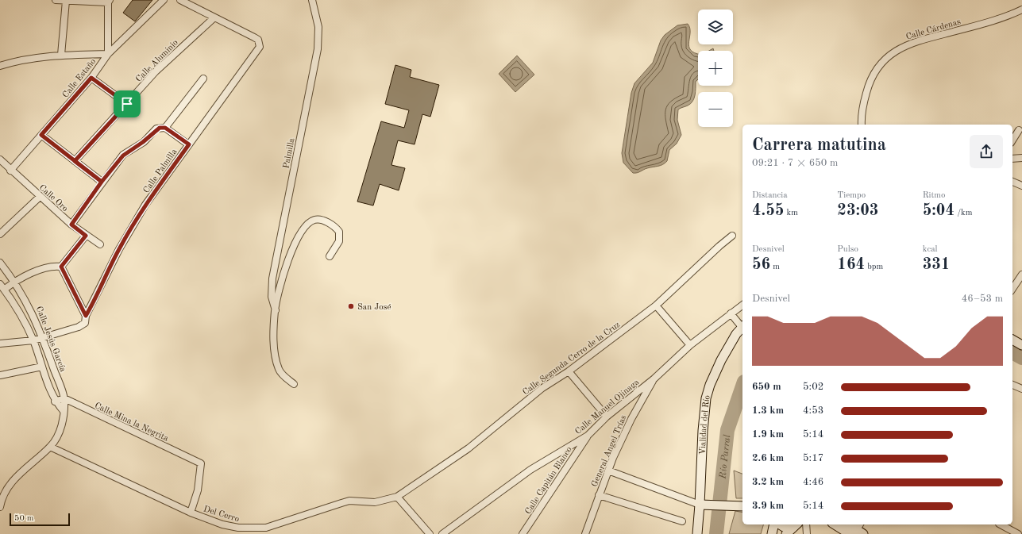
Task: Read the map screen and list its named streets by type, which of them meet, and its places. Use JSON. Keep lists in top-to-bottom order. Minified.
{"streets":{"main road":["Vialidad del Río"],"street":["Calle Cárdenas","Calle Aluminio","Calle Estaño","Palmilla","Calle Palmilla","Calle Oro","Calle Jesús García","Calle Segunda Cerro de la Cruz","Calle Manuel Ojinaga","Calle Mina la Negrita","General Angel Trías","Calle Capitán Blanco","Del Cerro"]},"crossings":[["Calle Aluminio","Calle Palmilla"],["Calle Estaño","Calle Oro"],["Calle Palmilla","Calle Jesús García"],["Calle Jesús García","Calle Mina la Negrita"],["Calle Jesús García","Del Cerro"],["Calle Segunda Cerro de la Cruz","Del Cerro"],["Calle Manuel Ojinaga","General Angel Trías"],["Calle Manuel Ojinaga","Calle Capitán Blanco"],["Calle Mina la Negrita","Del Cerro"]],"water":["Río Parral"],"places":["San José"],"scale_bar":"50 m","page":{"map_buttons":["+","−"],"heading":["Carrera matutina","09:21 · 7 × 650 m"],"stats":[["Distancia","4.55 km"],["Tiempo","23:03"],["Ritmo","5:04 /km"],["Desnivel","56 m"],["Pulso","164 bpm"],["kcal","331"]],"chart":["Desnivel","46–53 m"],"list":[{"name":"650 m","note":"5:02"},{"name":"1.3 km","note":"4:53"},{"name":"1.9 km","note":"5:14"},{"name":"2.6 km","note":"5:17"},{"name":"3.2 km","note":"4:46"},{"name":"3.9 km","note":"5:14"}],"scale":"50 m"}}
